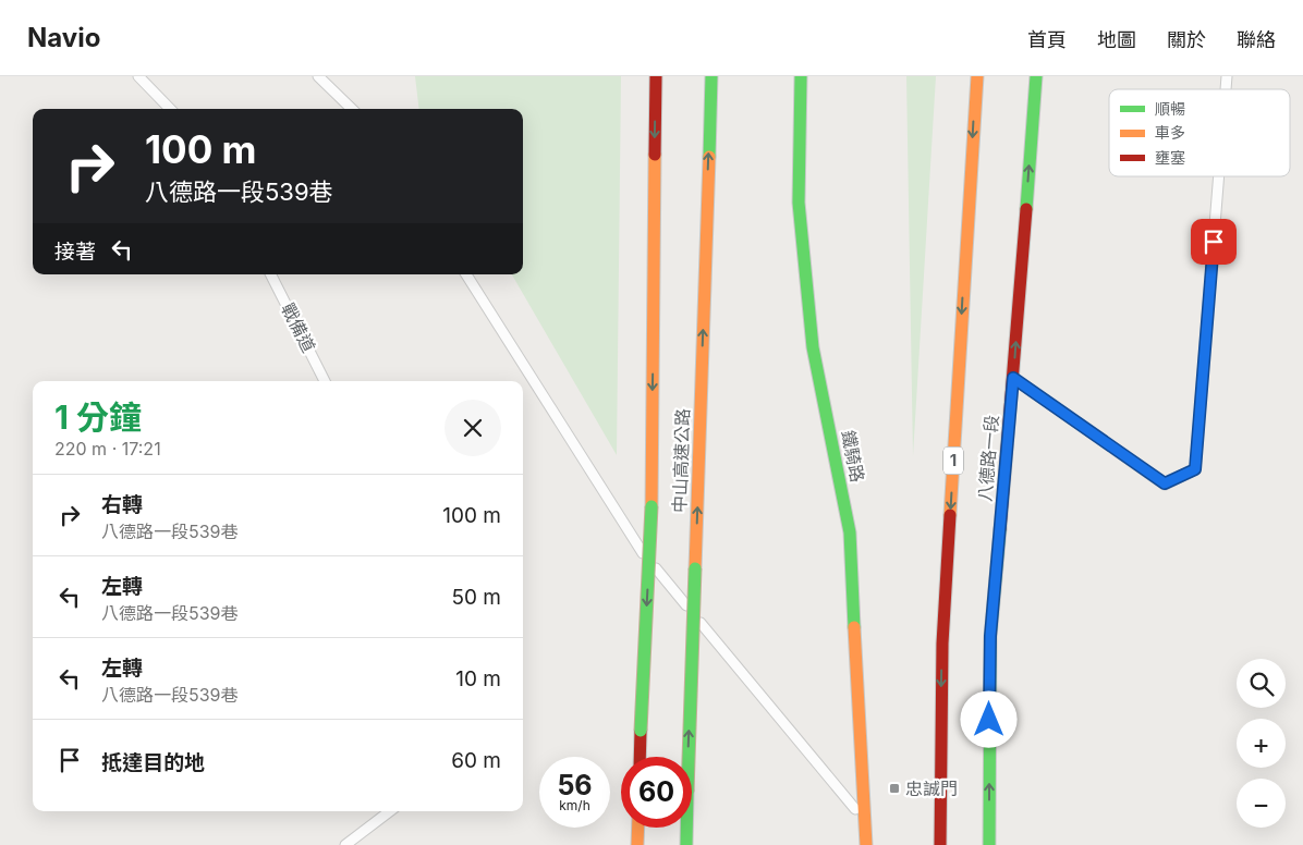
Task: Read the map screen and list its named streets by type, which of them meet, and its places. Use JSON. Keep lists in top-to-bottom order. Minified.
{"streets":{"main road":["鐵騎路","八德路一段","中山高速公路","1"],"lane":["戰備道"]},"places":{"transit":["忠誠門"]},"legend":["順暢","車多","壅塞"],"page":{"header":"Navio","nav":["首頁","地圖","關於","聯絡"],"turn":["100 m","八德路一段539巷"],"then":"接著","heading":["1 分鐘","220 m · 17:21"],"list":[{"name":"右轉","note":"八德路一段539巷","value":"100 m"},{"name":"左轉","note":"八德路一段539巷","value":"50 m"},{"name":"左轉","note":"八德路一段539巷","value":"10 m"},{"name":"抵達目的地","value":"60 m"}],"map_buttons":["+","−"],"speed":"56 km/h","limit":"60"}}
